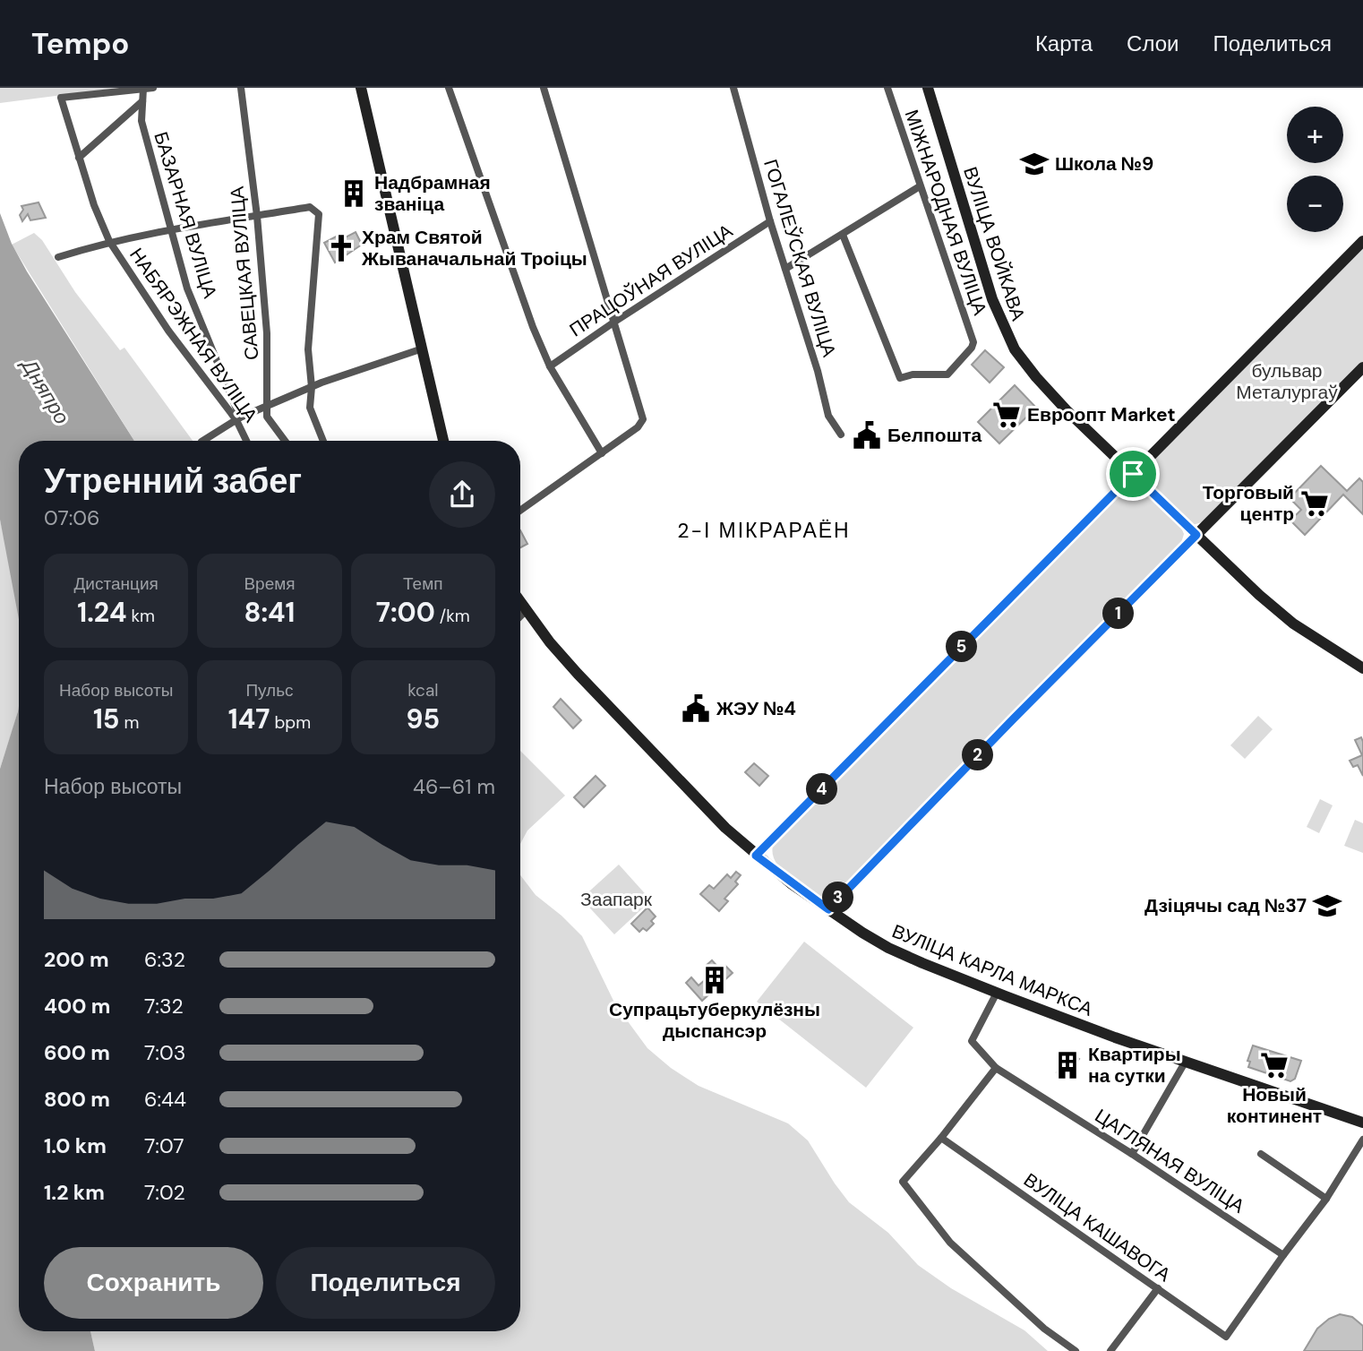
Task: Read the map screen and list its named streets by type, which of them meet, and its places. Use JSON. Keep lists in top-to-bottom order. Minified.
{"streets":{"main road":["ВУЛІЦА ВОЙКАВА","ВУЛІЦА КАРЛА МАРКСА"],"street":["МІЖНАРОДНАЯ ВУЛІЦА","БАЗАРНАЯ ВУЛІЦА","ГОГАЛЕЎСКАЯ ВУЛІЦА","САВЕЦКАЯ ВУЛІЦА","ПРАЦОЎНАЯ ВУЛІЦА","НАБЯРЭЖНАЯ ВУЛІЦА","ЦАГЛЯНАЯ ВУЛІЦА","ВУЛІЦА КАШАВОГА"]},"crossings":[["БАЗАРНАЯ ВУЛІЦА","НАБЯРЭЖНАЯ ВУЛІЦА"],["ГОГАЛЕЎСКАЯ ВУЛІЦА","ПРАЦОЎНАЯ ВУЛІЦА"],["ВУЛІЦА КАРЛА МАРКСА","ЦАГЛЯНАЯ ВУЛІЦА"],["ЦАГЛЯНАЯ ВУЛІЦА","ВУЛІЦА КАШАВОГА"]],"districts":["2-І МІКРАРАЁН"],"water":["Дняпро"],"parks":["бульвар Металургаў","Заапарк"],"places":{"school or university":["Школа №9","Дзіцячы сад №37"],"building":["Надбрамная званіца","Супрацьтуберкулёзны дыспансэр","Квартиры на сутки"],"church":["Храм Святой Жываначальнай Троіцы"],"supermarket":["Евроопт Market","Торговый центр","Новый континент"],"public building":["Белпошта","ЖЭУ №4"]},"page":{"header":"Tempo","nav":["Карта","Слои","Поделиться"],"map_buttons":["+","−"],"heading":["Утренний забег","07:06"],"stats":[["Дистанция","1.24 km"],["Время","8:41"],["Темп","7:00 /km"],["Набор высоты","15 m"],["Пульс","147 bpm"],["kcal","95"]],"pins":["1","5","2","4","3"],"chart":["Набор высоты","46–61 m"],"list":[{"name":"200 m","note":"6:32"},{"name":"400 m","note":"7:32"},{"name":"600 m","note":"7:03"},{"name":"800 m","note":"6:44"},{"name":"1.0 km","note":"7:07"},{"name":"1.2 km","note":"7:02"}],"buttons":["Сохранить","Поделиться"]}}
